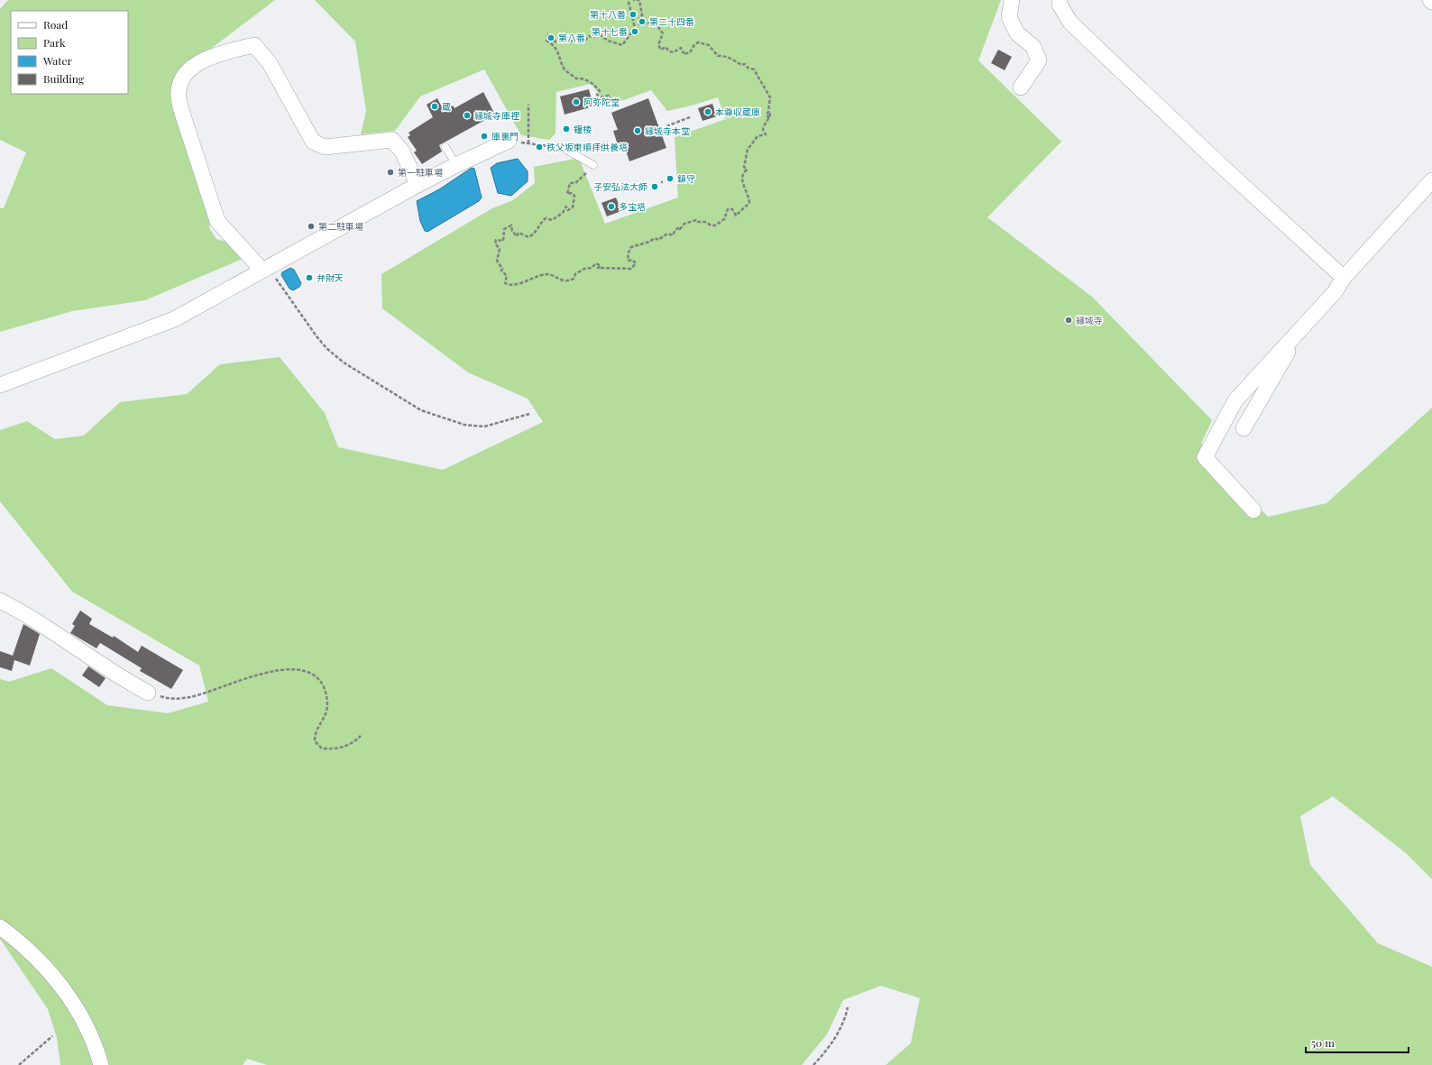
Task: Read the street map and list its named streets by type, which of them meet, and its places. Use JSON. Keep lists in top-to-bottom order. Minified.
{"places":["第十八番","第二十四番","第十七番","第八番","阿弥陀堂","蔵","本尊収蔵庫","縁城寺庫裡","鐘楼","縁城寺本堂","庫裏門","秩父坂東順拝供養塔","第一駐車場","鎮守","子安弘法大師","多宝塔","第二駐車場","弁財天","縁城寺"],"legend":["Road","Park","Water","Building"],"scale_bar":"50 m"}
